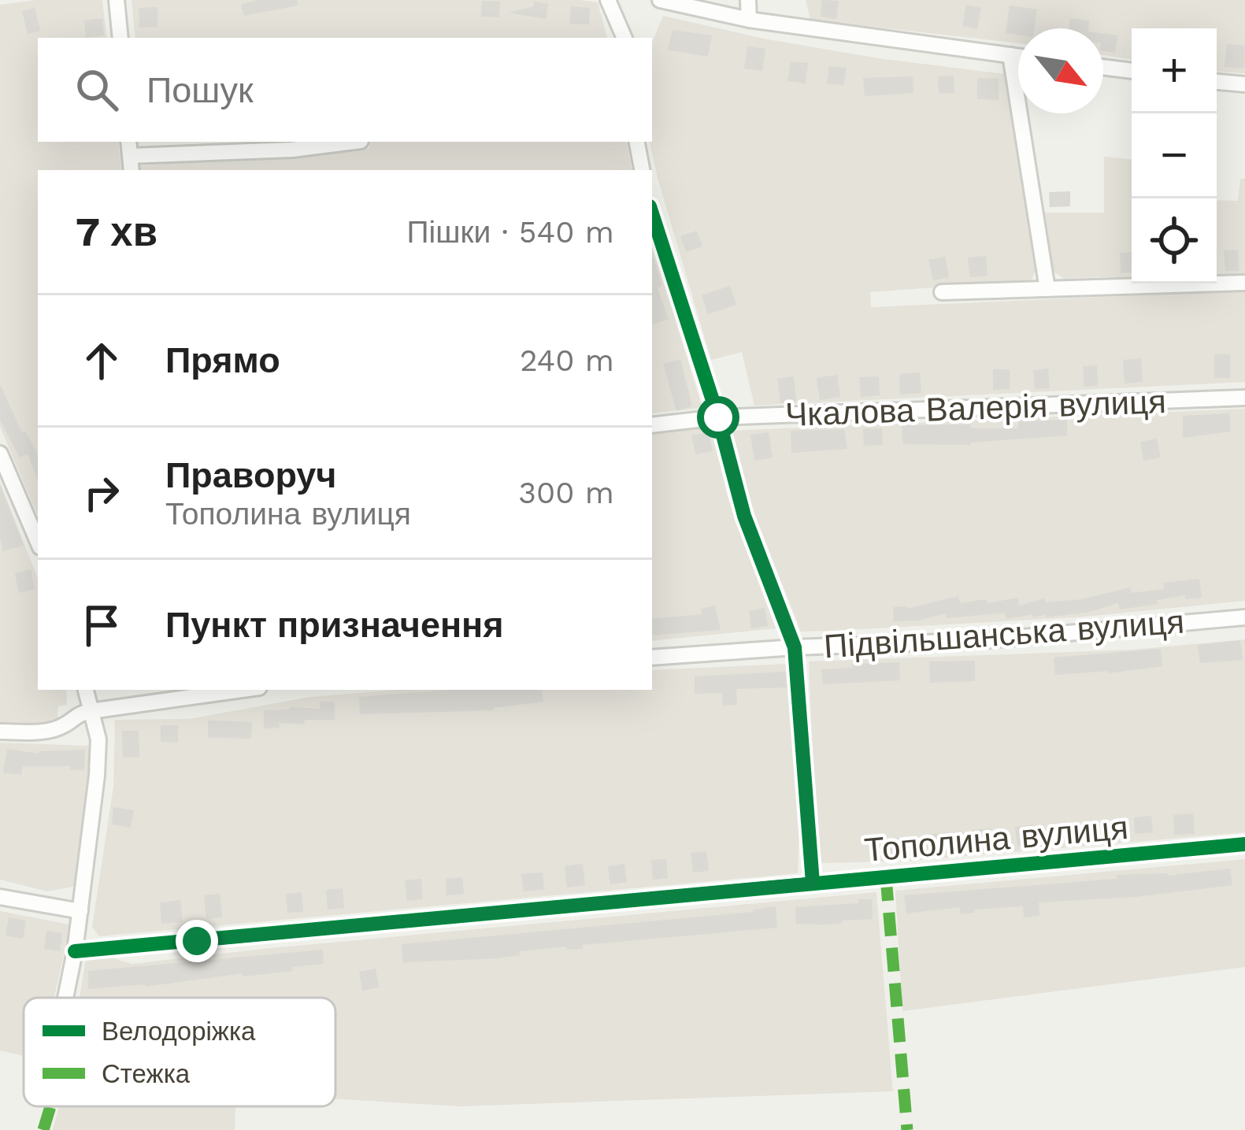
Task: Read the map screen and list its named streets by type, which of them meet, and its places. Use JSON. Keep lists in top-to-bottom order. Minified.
{"streets":{"street":["Чкалова Валерія вулиця","Підвільшанська вулиця","Тополина вулиця"]},"legend":["Велодоріжка","Стежка"],"north":"bottom right","page":{"map_buttons":["+","−"],"search":"Пошук","heading":["7 хв","Пішки · 540 m"],"list":[["Прямо","240 m"],["Праворуч","Тополина вулиця","300 m"],"Пункт призначення"]}}
